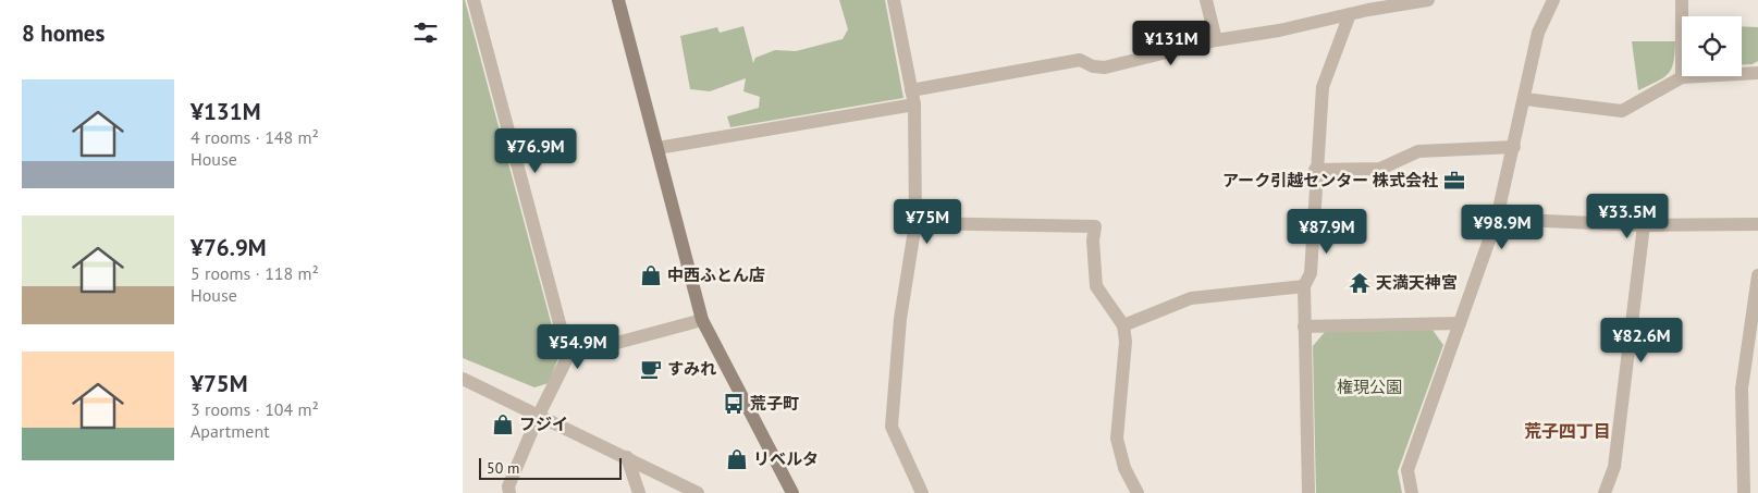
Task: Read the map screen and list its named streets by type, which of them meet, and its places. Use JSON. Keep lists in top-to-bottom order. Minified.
{"districts":["荒子四丁目"],"parks":["権現公園"],"places":{"office":["アーク引越センター 株式会社"],"shop":["中西ふとん店","フジイ","リベルタ"],"temple":["天満天神宮"],"cafe":["すみれ"],"bus stop":["荒子町"]},"scale_bar":"50 m","page":{"heading":"8 homes","price":["¥131M","¥76.9M","¥33.5M","¥75M","¥98.9M","¥87.9M","¥82.6M","¥54.9M"],"list":[{"name":"¥131M","note":"4 rooms · 148 m² · House"},{"name":"¥76.9M","note":"5 rooms · 118 m² · House"},{"name":"¥75M","note":"3 rooms · 104 m² · Apartment"}],"scale":"50 m"}}
